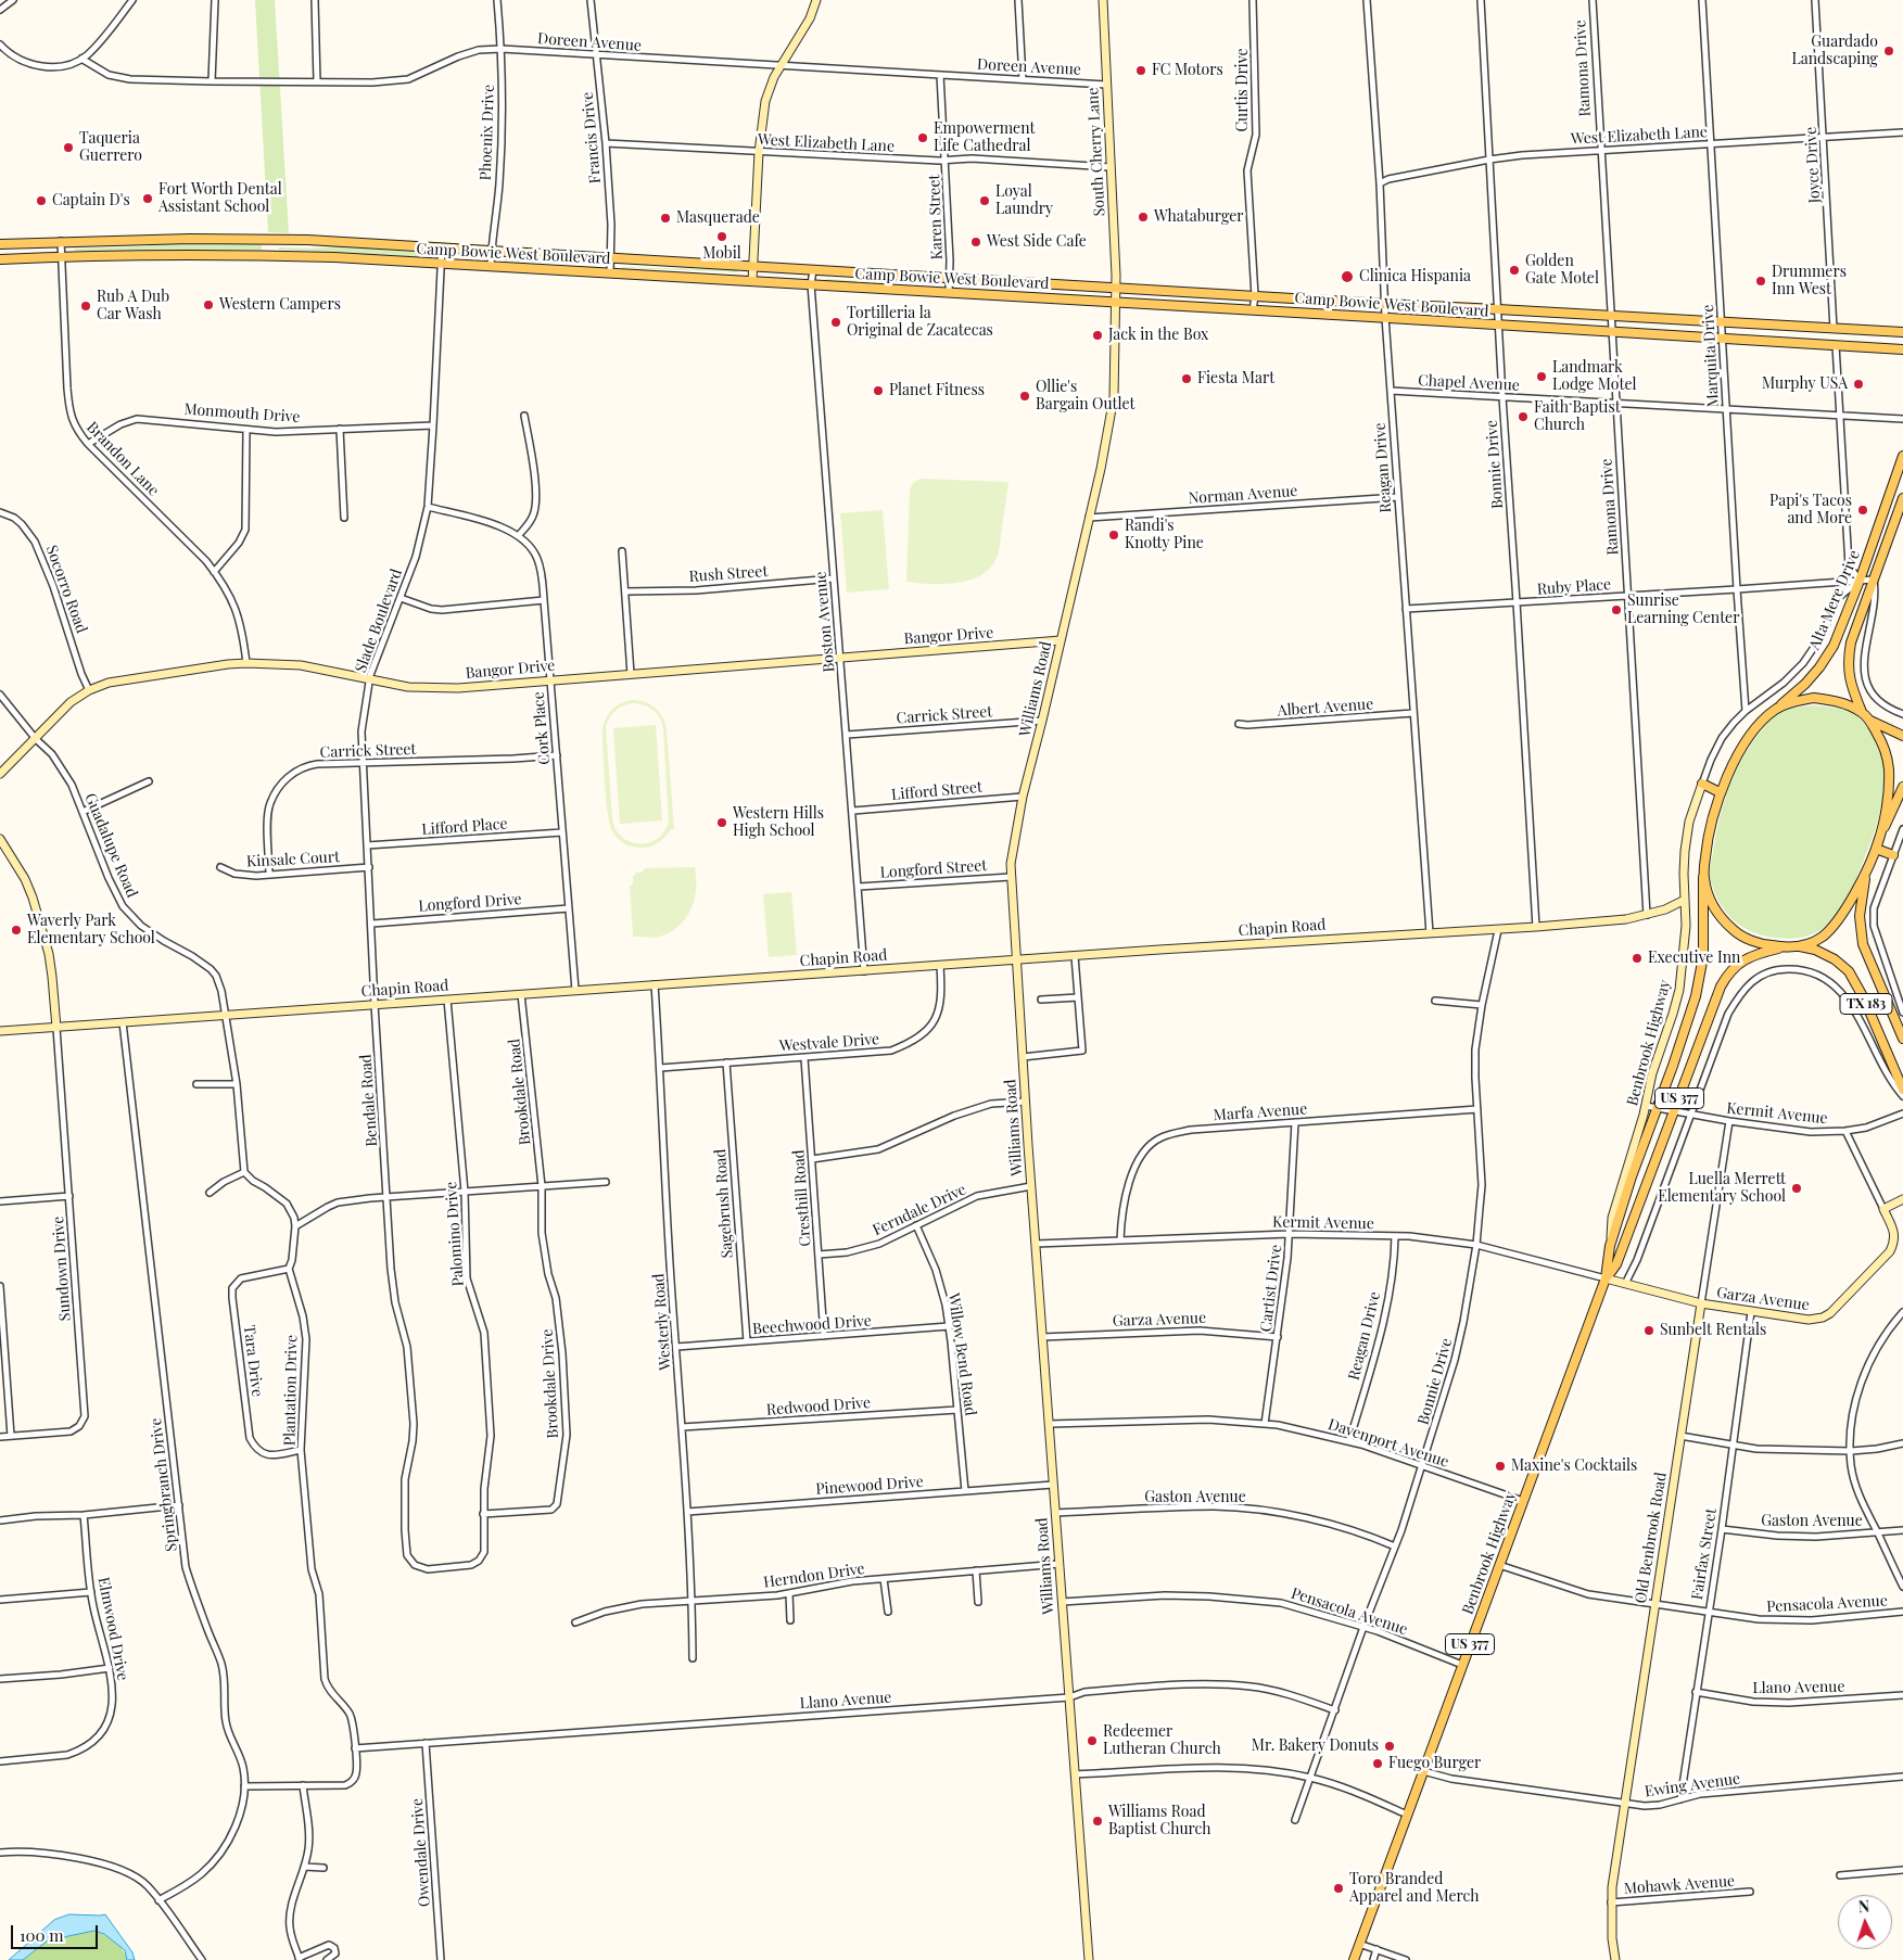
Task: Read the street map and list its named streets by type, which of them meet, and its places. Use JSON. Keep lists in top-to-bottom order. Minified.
{"streets":{"main road":["Camp Bowie West Boulevard","Alta Mere Drive","TX 183","Benbrook Highway","US 377"],"street":["Doreen Avenue","Ramona Drive","Curtis Drive","Phoenix Drive","West Elizabeth Lane","Francis Drive","South Cherry Lane","Joyce Drive","Karen Street","Marquita Drive","Chapel Avenue","Monmouth Drive","Brandon Lane","Bonnie Drive","Reagan Drive","Norman Avenue","Rush Street","Ruby Place","Socorro Road","Slade Boulevard","Boston Avenue","Bangor Drive","Williams Road","Albert Avenue","Carrick Street","Cork Place","Lifford Street","Lifford Place","Guadalupe Road","Kinsale Court","Longford Street","Longford Drive","Chapin Road","Westvale Drive","Brookdale Road","Bendale Road","Marfa Avenue","Kermit Avenue","Cresthill Road","Sagebrush Road","Ferndale Drive","Palomino Drive","Sundown Drive","Cartist Drive","Garza Avenue","Westerly Road","Beechwood Drive","Willow Bend Road","Tara Drive","Brookdale Drive","Plantation Drive","Redwood Drive","Davenport Avenue","Springbranch Drive","Pinewood Drive","Gaston Avenue","Old Benbrook Road","Fairfax Street","Herndon Drive","Pensacola Avenue","Elmwood Drive","Llano Avenue","Ewing Avenue","Owendale Drive","Mohawk Avenue"]},"crossings":[["Doreen Avenue","Phoenix Drive"],["Doreen Avenue","Francis Drive"],["Doreen Avenue","South Cherry Lane"],["Doreen Avenue","Karen Street"],["Ramona Drive","West Elizabeth Lane"],["Ramona Drive","Camp Bowie West Boulevard"],["Ramona Drive","Chapel Avenue"],["Ramona Drive","Ruby Place"],["Ramona Drive","Chapin Road"],["Curtis Drive","Camp Bowie West Boulevard"],["Phoenix Drive","Camp Bowie West Boulevard"],["West Elizabeth Lane","Francis Drive"],["West Elizabeth Lane","South Cherry Lane"],["West Elizabeth Lane","Joyce Drive"],["West Elizabeth Lane","Karen Street"],["West Elizabeth Lane","Marquita Drive"],["West Elizabeth Lane","Bonnie Drive"],["West Elizabeth Lane","Reagan Drive"],["Francis Drive","Camp Bowie West Boulevard"],["South Cherry Lane","Camp Bowie West Boulevard"],["South Cherry Lane","Williams Road"],["Joyce Drive","Camp Bowie West Boulevard"],["Karen Street","Camp Bowie West Boulevard"],["Camp Bowie West Boulevard","Marquita Drive"],["Camp Bowie West Boulevard","Brandon Lane"],["Camp Bowie West Boulevard","Bonnie Drive"],["Camp Bowie West Boulevard","Reagan Drive"],["Camp Bowie West Boulevard","Slade Boulevard"],["Camp Bowie West Boulevard","Boston Avenue"],["Camp Bowie West Boulevard","Williams Road"],["Marquita Drive","Chapel Avenue"],["Marquita Drive","Ruby Place"],["Marquita Drive","Benbrook Highway"],["Chapel Avenue","Bonnie Drive"],["Chapel Avenue","Reagan Drive"],["Monmouth Drive","Brandon Lane"],["Monmouth Drive","Slade Boulevard"],["Brandon Lane","Bangor Drive"],["Bonnie Drive","Ruby Place"],["Bonnie Drive","Chapin Road"],["Bonnie Drive","Marfa Avenue"],["Bonnie Drive","Kermit Avenue"],["Bonnie Drive","Davenport Avenue"],["Bonnie Drive","Gaston Avenue"],["Bonnie Drive","Pensacola Avenue"],["Bonnie Drive","Llano Avenue"],["Reagan Drive","Norman Avenue"],["Reagan Drive","Ruby Place"],["Reagan Drive","Albert Avenue"],["Reagan Drive","Chapin Road"],["Reagan Drive","Kermit Avenue"],["Reagan Drive","Davenport Avenue"],["Norman Avenue","Williams Road"],["Rush Street","Boston Avenue"],["Ruby Place","Alta Mere Drive"],["Ruby Place","Benbrook Highway"],["Socorro Road","Bangor Drive"],["Alta Mere Drive","Benbrook Highway"],["Alta Mere Drive","US 377"],["Slade Boulevard","Bangor Drive"],["Slade Boulevard","Carrick Street"],["Slade Boulevard","Cork Place"],["Slade Boulevard","Lifford Place"],["Slade Boulevard","Kinsale Court"],["Slade Boulevard","Longford Drive"],["Slade Boulevard","Chapin Road"],["Slade Boulevard","Bendale Road"],["Boston Avenue","Bangor Drive"],["Boston Avenue","Carrick Street"],["Boston Avenue","Lifford Street"],["Boston Avenue","Longford Street"],["Boston Avenue","Chapin Road"],["Bangor Drive","Williams Road"],["Bangor Drive","Cork Place"],["Bangor Drive","Guadalupe Road"],["Williams Road","Carrick Street"],["Williams Road","Lifford Street"],["Williams Road","Longford Street"],["Williams Road","Chapin Road"],["Williams Road","Kermit Avenue"],["Williams Road","Ferndale Drive"],["Williams Road","Garza Avenue"],["Williams Road","Davenport Avenue"],["Williams Road","Pinewood Drive"],["Williams Road","Gaston Avenue"],["Williams Road","Herndon Drive"],["Williams Road","Pensacola Avenue"],["Williams Road","Llano Avenue"],["Carrick Street","Cork Place"],["Carrick Street","Kinsale Court"],["Cork Place","Lifford Place"],["Cork Place","Longford Drive"],["Cork Place","Chapin Road"],["Guadalupe Road","Chapin Road"],["Chapin Road","Westvale Drive"],["Chapin Road","Benbrook Highway"],["Chapin Road","Brookdale Road"],["Chapin Road","Bendale Road"],["Chapin Road","Palomino Drive"],["Chapin Road","Sundown Drive"],["Chapin Road","Westerly Road"],["Chapin Road","Springbranch Drive"],["TX 183","US 377"],["Westvale Drive","Cresthill Road"],["Westvale Drive","Sagebrush Road"],["Westvale Drive","Westerly Road"],["Benbrook Highway","US 377"],["Benbrook Highway","Kermit Avenue"],["Benbrook Highway","Garza Avenue"],["Benbrook Highway","Davenport Avenue"],["Benbrook Highway","Pensacola Avenue"],["Benbrook Highway","Ewing Avenue"],["Brookdale Road","Brookdale Drive"],["Bendale Road","Palomino Drive"],["Marfa Avenue","Kermit Avenue"],["Marfa Avenue","Cartist Drive"],["Kermit Avenue","Cartist Drive"],["Kermit Avenue","Garza Avenue"],["Kermit Avenue","Old Benbrook Road"],["Cresthill Road","Ferndale Drive"],["Cresthill Road","Beechwood Drive"],["Sagebrush Road","Beechwood Drive"],["Ferndale Drive","Willow Bend Road"],["Palomino Drive","Brookdale Drive"],["Cartist Drive","Garza Avenue"],["Cartist Drive","Davenport Avenue"],["Garza Avenue","Old Benbrook Road"],["Garza Avenue","Fairfax Street"],["Westerly Road","Beechwood Drive"],["Westerly Road","Redwood Drive"],["Westerly Road","Pinewood Drive"],["Westerly Road","Herndon Drive"],["Beechwood Drive","Willow Bend Road"],["Willow Bend Road","Redwood Drive"],["Willow Bend Road","Pinewood Drive"],["Tara Drive","Plantation Drive"],["Plantation Drive","Llano Avenue"],["Gaston Avenue","Fairfax Street"],["Old Benbrook Road","Pensacola Avenue"],["Old Benbrook Road","Ewing Avenue"],["Old Benbrook Road","Mohawk Avenue"],["Fairfax Street","Pensacola Avenue"],["Fairfax Street","Llano Avenue"],["Fairfax Street","Ewing Avenue"],["Llano Avenue","Owendale Drive"]],"places":["Guardado Landscaping","FC Motors","Empowerment Life Cathedral","Taqueria Guerrero","Fort Worth Dental Assistant School","Captain D's","Loyal Laundry","Whataburger","Masquerade","Mobil","West Side Cafe","Golden Gate Motel","Clinica Hispania","Drummers Inn West","Western Campers","Rub A Dub Car Wash","Tortilleria la Original de Zacatecas","Jack in the Box","Landmark Lodge Motel","Fiesta Mart","Murphy USA","Planet Fitness","Ollie's Bargain Outlet","Faith Baptist Church","Papi's Tacos and More","Randi's Knotty Pine","Sunrise Learning Center","Western Hills High School","Waverly Park Elementary School","Executive Inn","Luella Merrett Elementary School","Sunbelt Rentals","Maxine's Cocktails","Redeemer Lutheran Church","Mr. Bakery Donuts","Fuego Burger","Williams Road Baptist Church","Toro Branded Apparel and Merch"],"scale_bar":"100 m","north":"top"}
